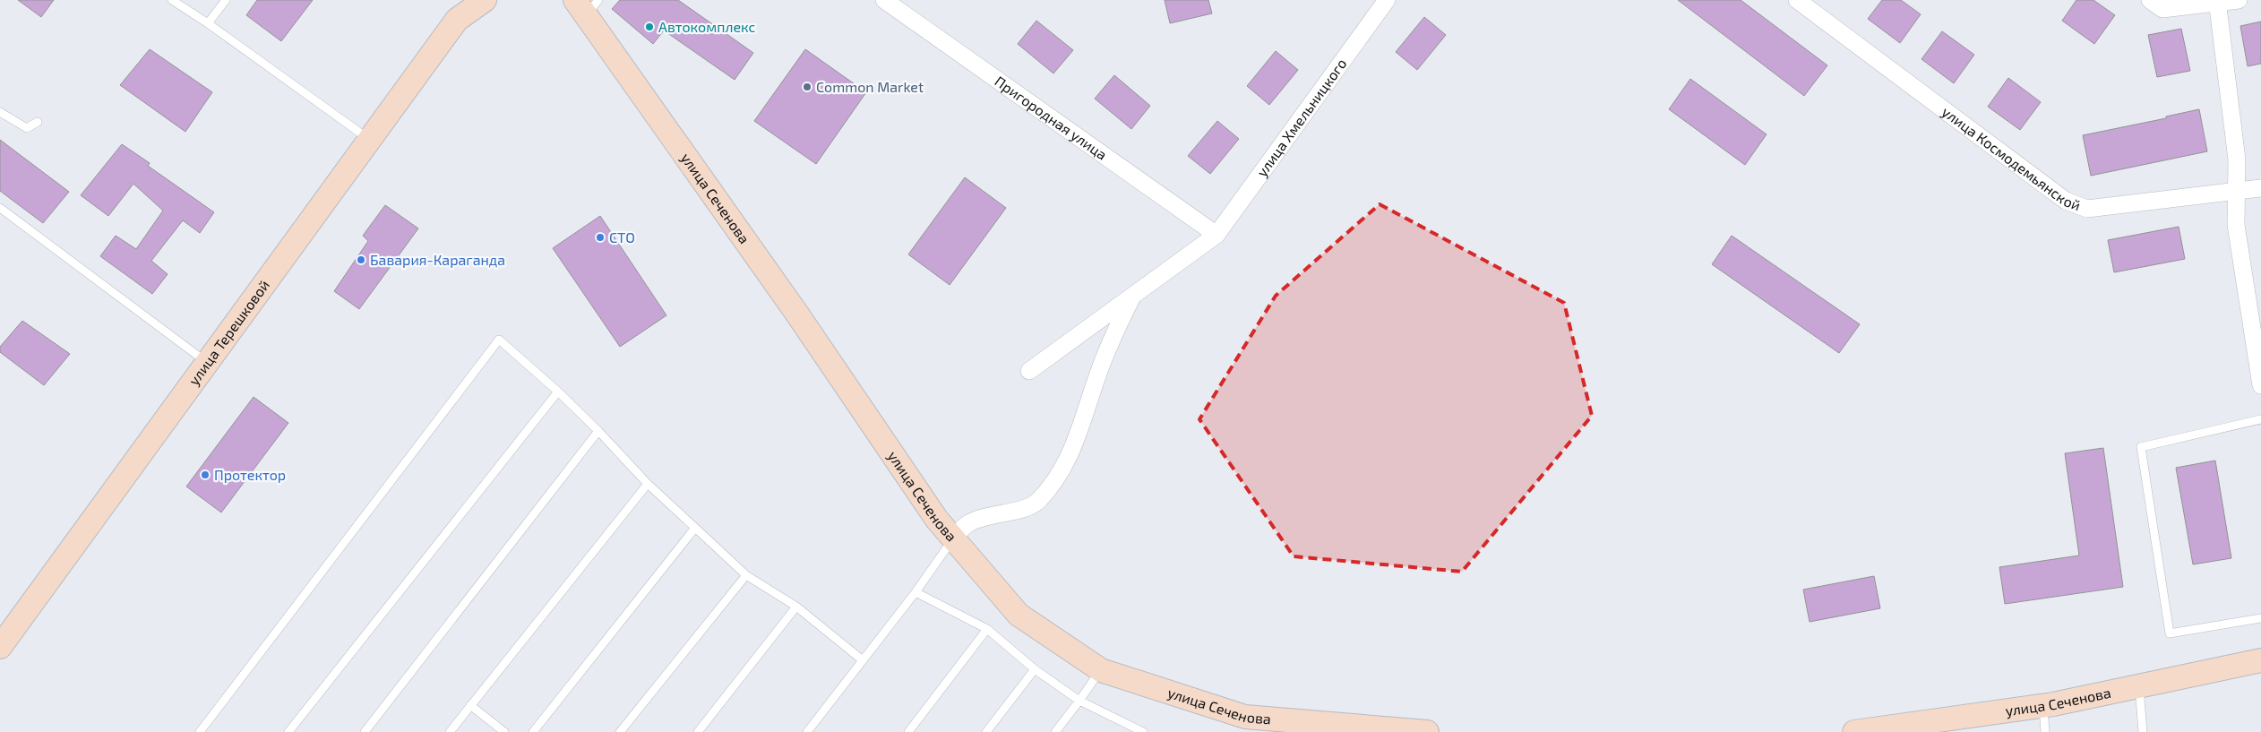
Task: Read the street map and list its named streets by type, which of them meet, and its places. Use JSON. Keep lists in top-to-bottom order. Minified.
{"streets":{"street":["Пригородная улица","улица Хмельницкого","улица Космодемьянской","улица Сеченова","улица Терешковой"]},"crossings":[["Пригородная улица","улица Хмельницкого"]],"places":["Автокомплекс","Common Market","СТО","Бавария-Караганда","Протектор"]}
